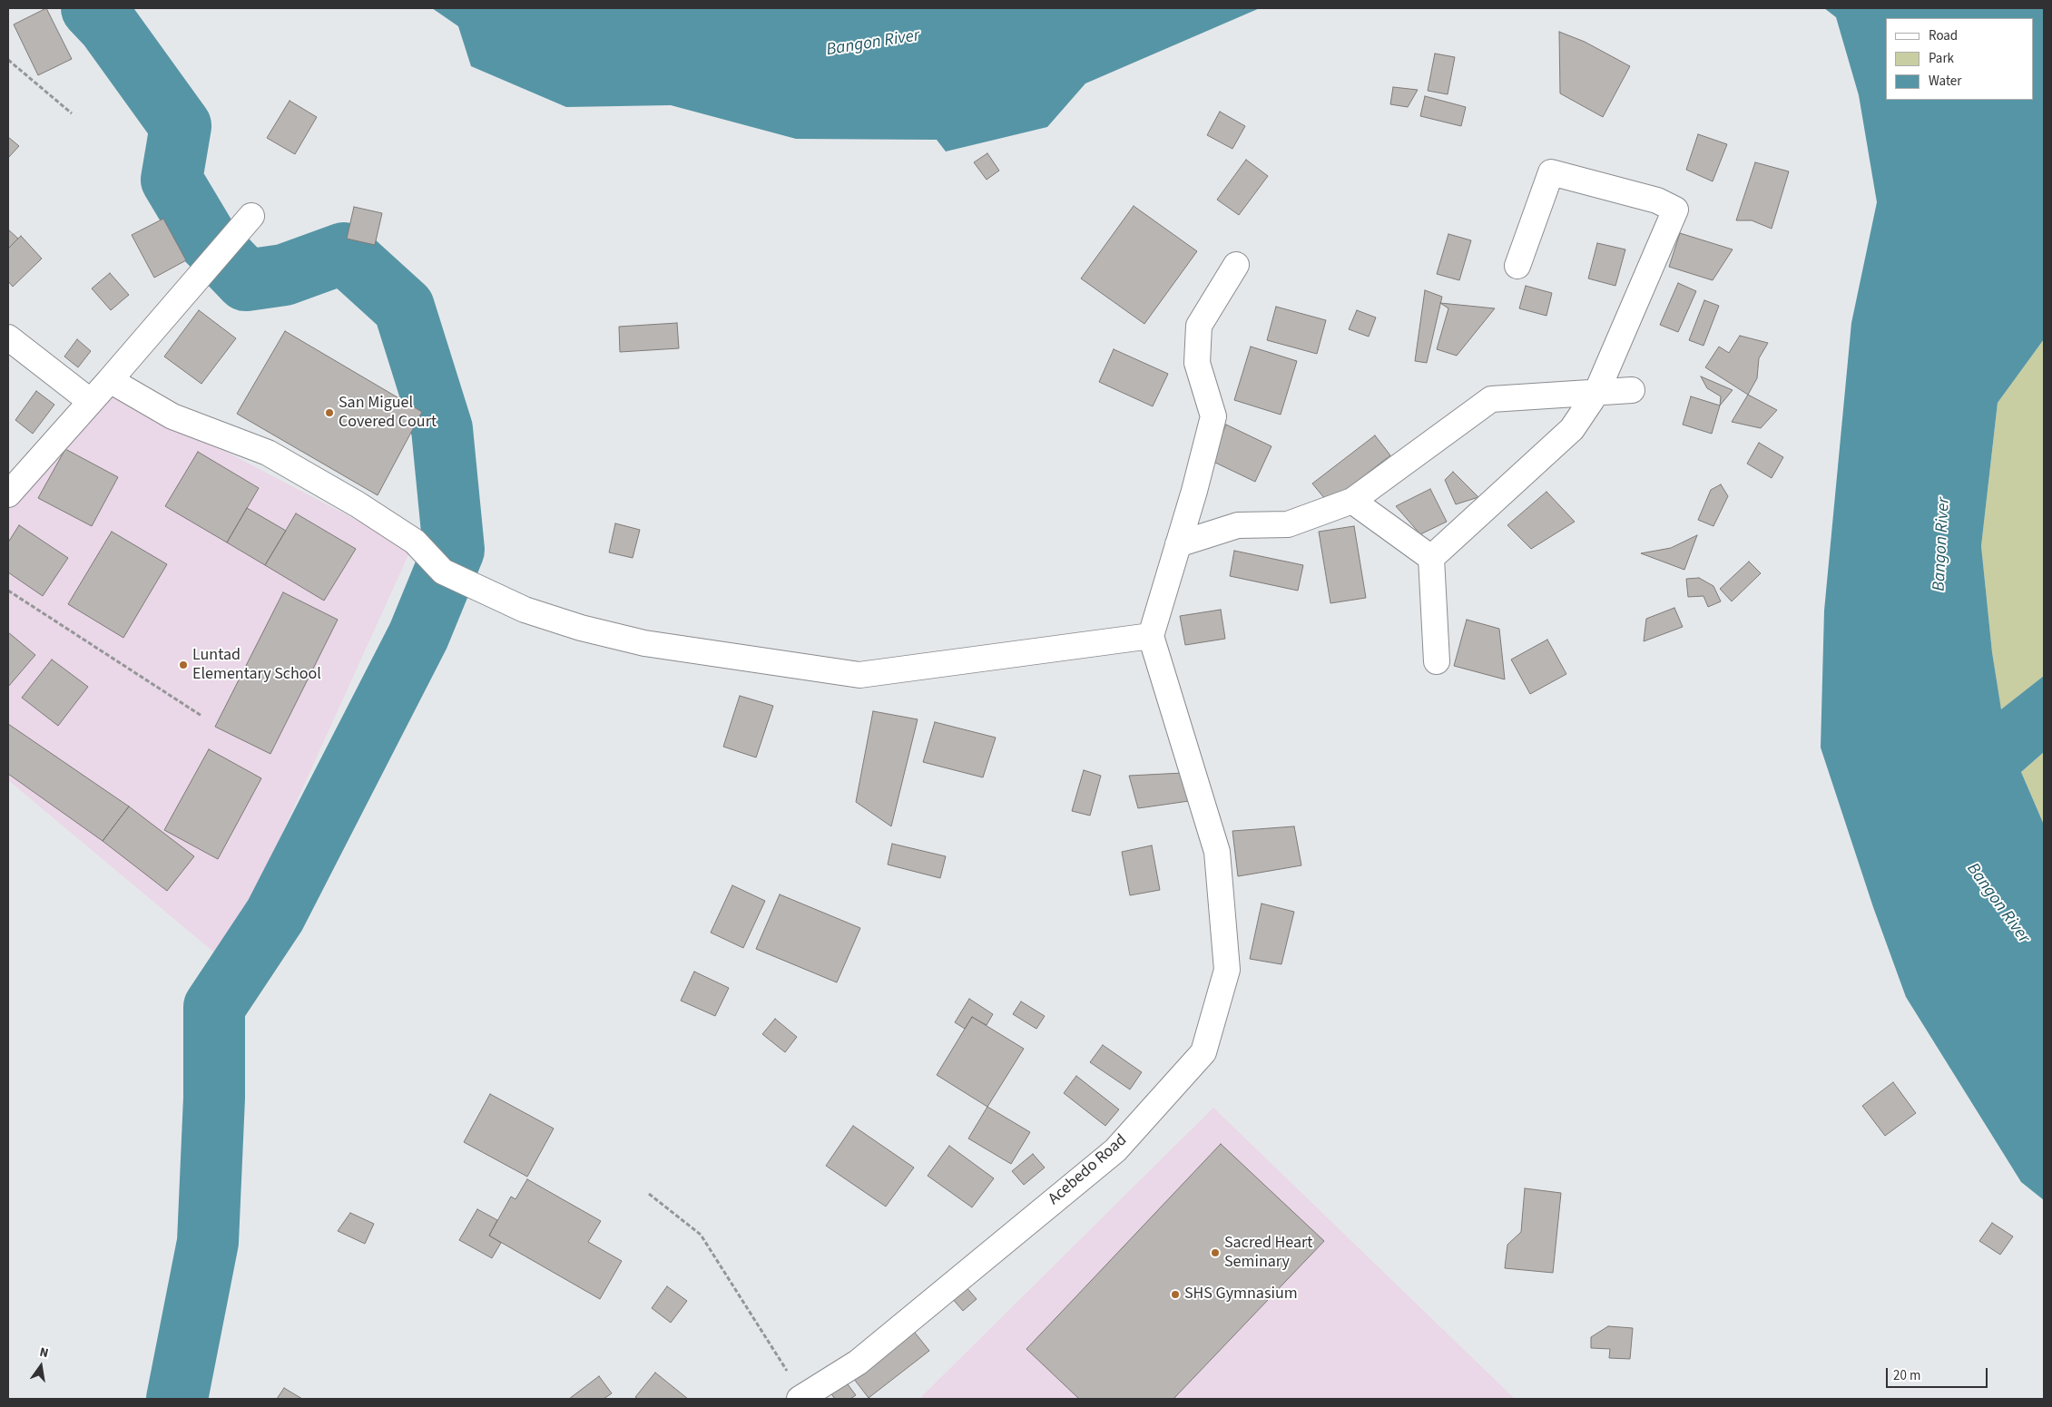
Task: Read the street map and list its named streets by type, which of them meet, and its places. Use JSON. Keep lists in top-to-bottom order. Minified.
{"streets":{"street":["Acebedo Road"]},"water":["Bangon River"],"places":["San Miguel Covered Court","Luntad Elementary School","Sacred Heart Seminary","SHS Gymnasium"],"legend":["Road","Park","Water"],"scale_bar":"20 m","north":"top"}
